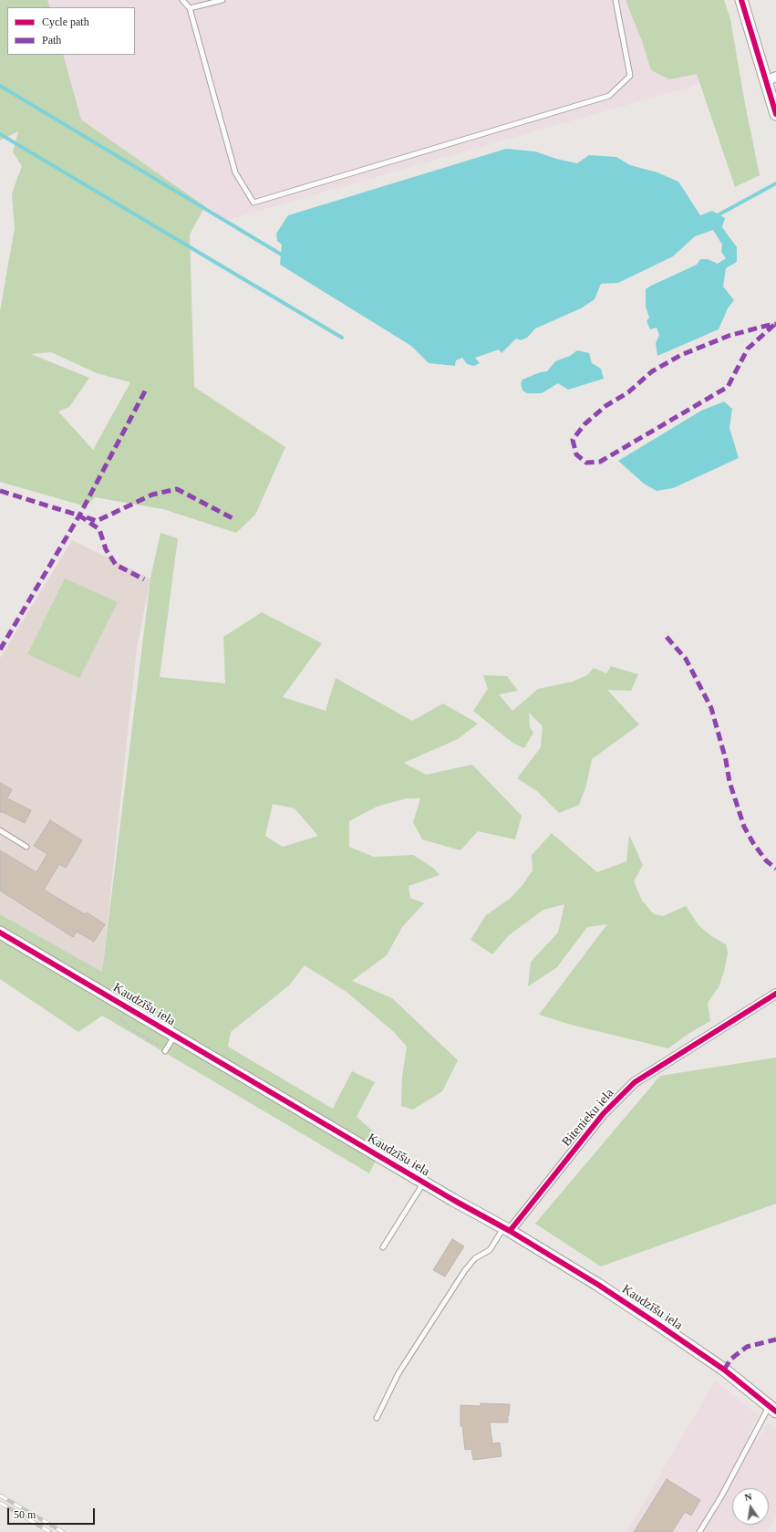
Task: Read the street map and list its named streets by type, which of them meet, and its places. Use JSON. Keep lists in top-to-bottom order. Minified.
{"streets":{"street":["Kaudzīšu iela","Bitenieku iela"]},"crossings":[["Kaudzīšu iela","Bitenieku iela"]],"legend":["Cycle path","Path"],"scale_bar":"50 m","north":"top"}
